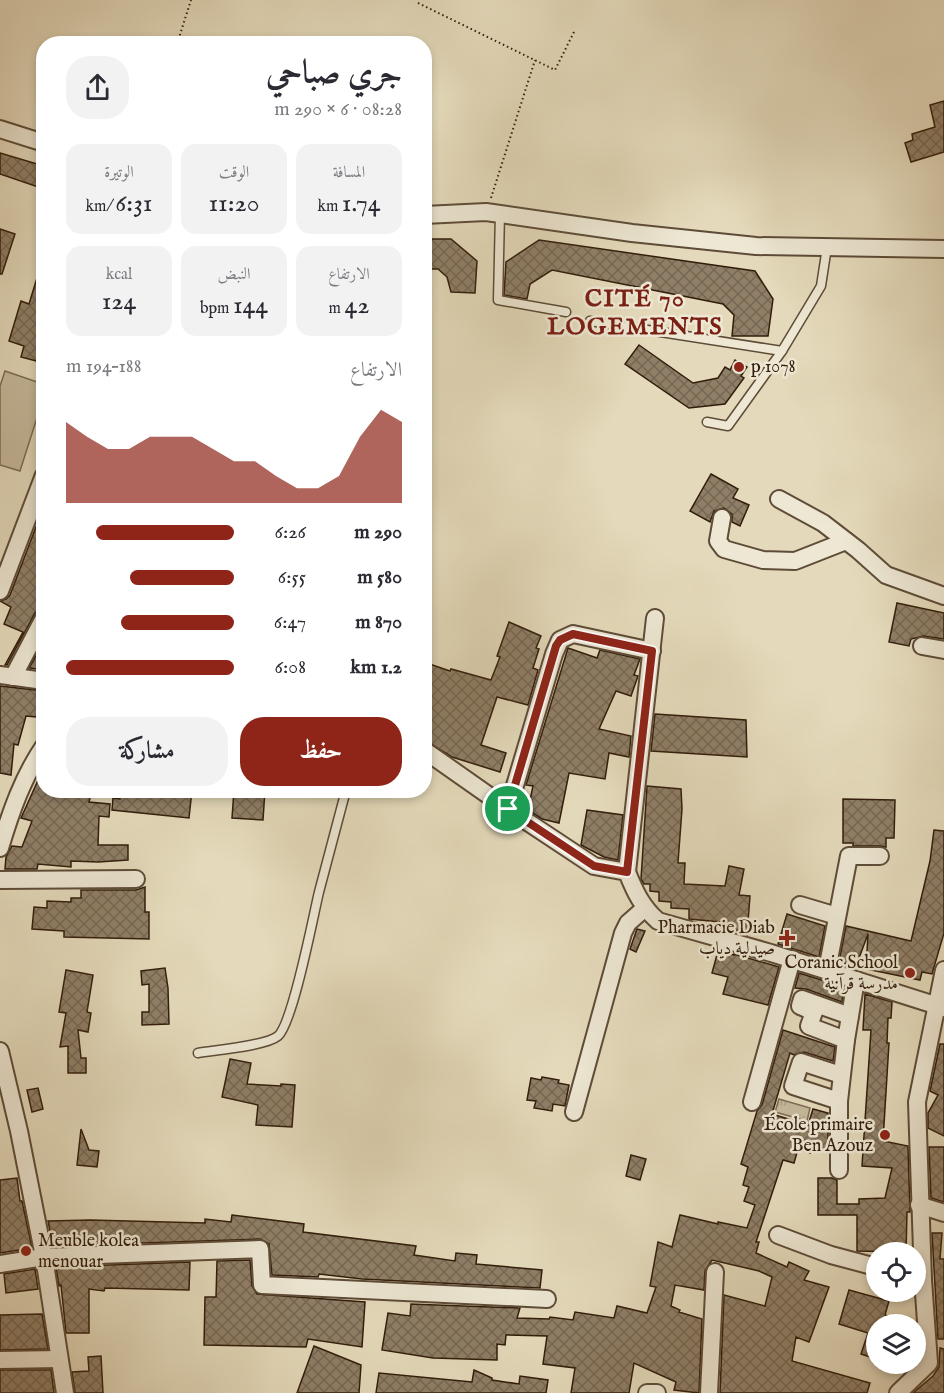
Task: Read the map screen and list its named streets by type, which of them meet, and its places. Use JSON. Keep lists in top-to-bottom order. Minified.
{"districts":["CITÉ 70 LOGEMENTS"],"places":{"other":["p 1078","Coranic School مدرسة قرآنية","École primaire Ben Azouz","Meuble kolea menouar"],"health":["Pharmacie Diab صيدلية دياب"]},"page":{"heading":["جري صباحي","08:28 · 6 × 290 m"],"stats":[["المسافة","1.74 km"],["الوقت","11:20"],["الوتيرة","6:31 /km"],["الارتفاع","42 m"],["النبض","144 bpm"],["kcal","124"]],"chart":["الارتفاع","188–194 m"],"list":[{"name":"290 m","note":"6:26"},{"name":"580 m","note":"6:55"},{"name":"870 m","note":"6:47"},{"name":"1.2 km","note":"6:08"}],"buttons":["حفظ","مشاركة"]}}
